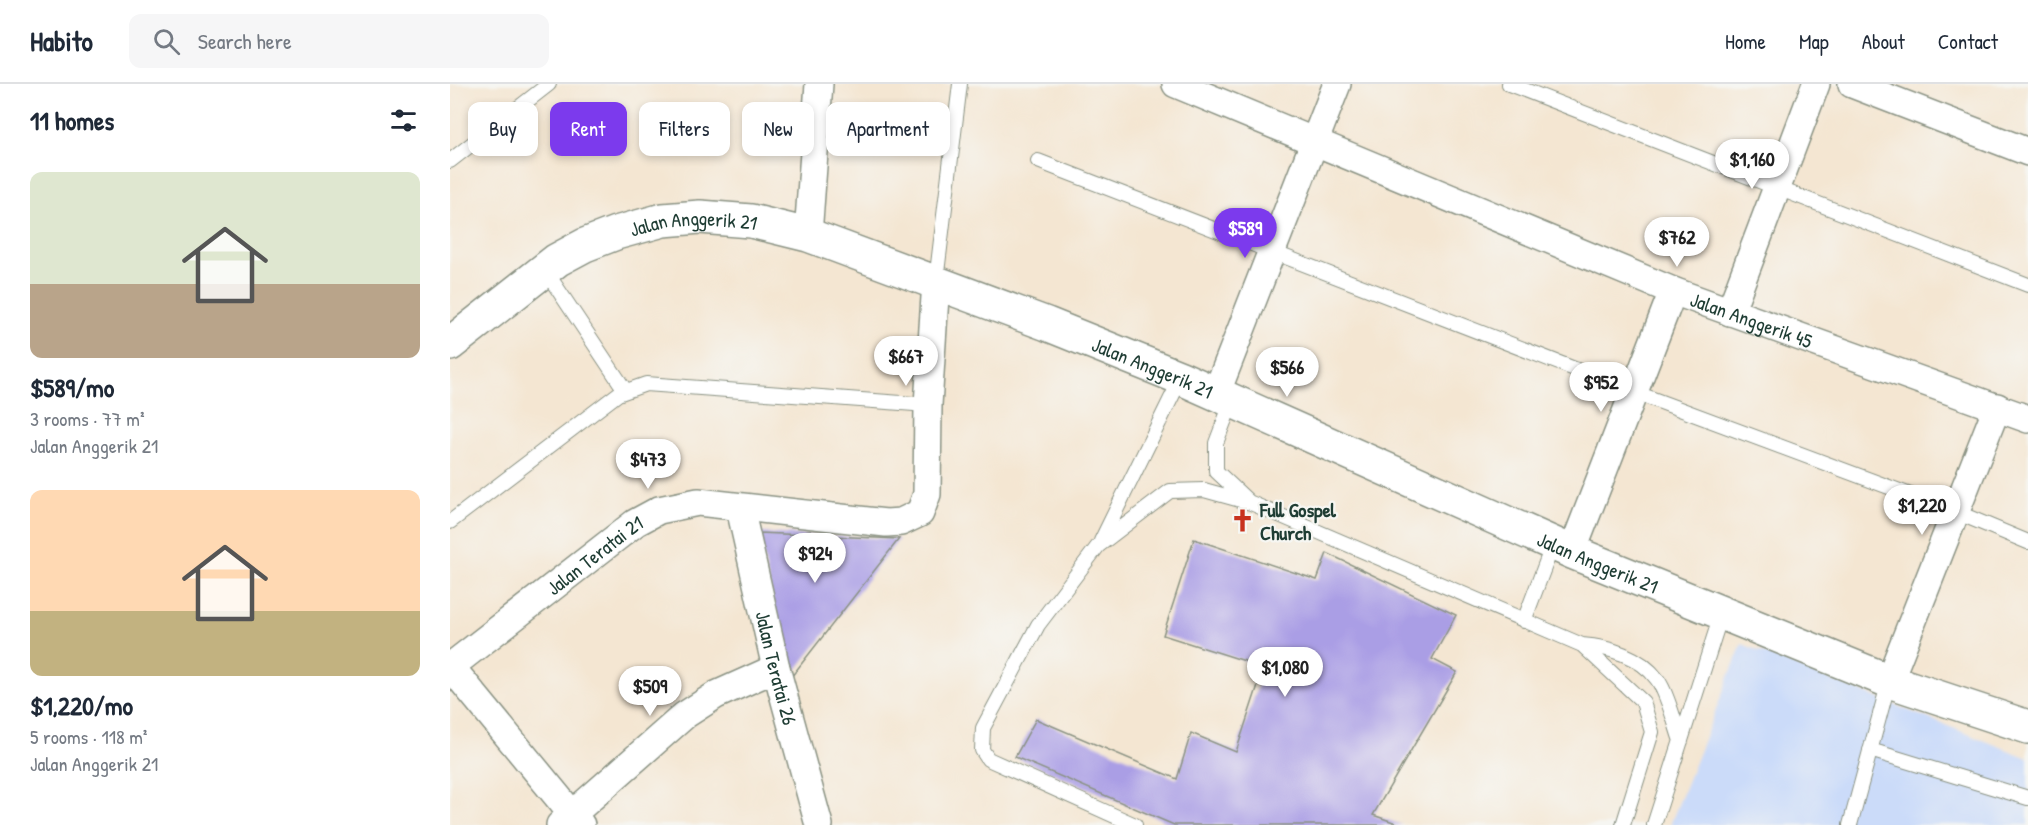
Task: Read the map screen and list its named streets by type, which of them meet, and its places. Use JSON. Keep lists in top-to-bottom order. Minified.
{"streets":{"street":["Jalan Anggerik 21","Jalan Anggerik 45","Jalan Teratai 21","Jalan Teratai 26"]},"crossings":[["Jalan Teratai 21","Jalan Teratai 26"]],"places":{"church":["Full Gospel Church"]},"page":{"header":"Habito","search":"Search here","nav":["Home","Map","About","Contact"],"heading":"11 homes","chip":["Buy","Rent","Filters","New","Apartment"],"price":["$1,160","$589","$762","$667","$566","$952","$473","$1,220","$924","$1,080","$509"],"list":[{"name":"$589/mo","note":"3 rooms · 77 m² · Jalan Anggerik 21"},{"name":"$1,220/mo","note":"5 rooms · 118 m² · Jalan Anggerik 21"}]}}
